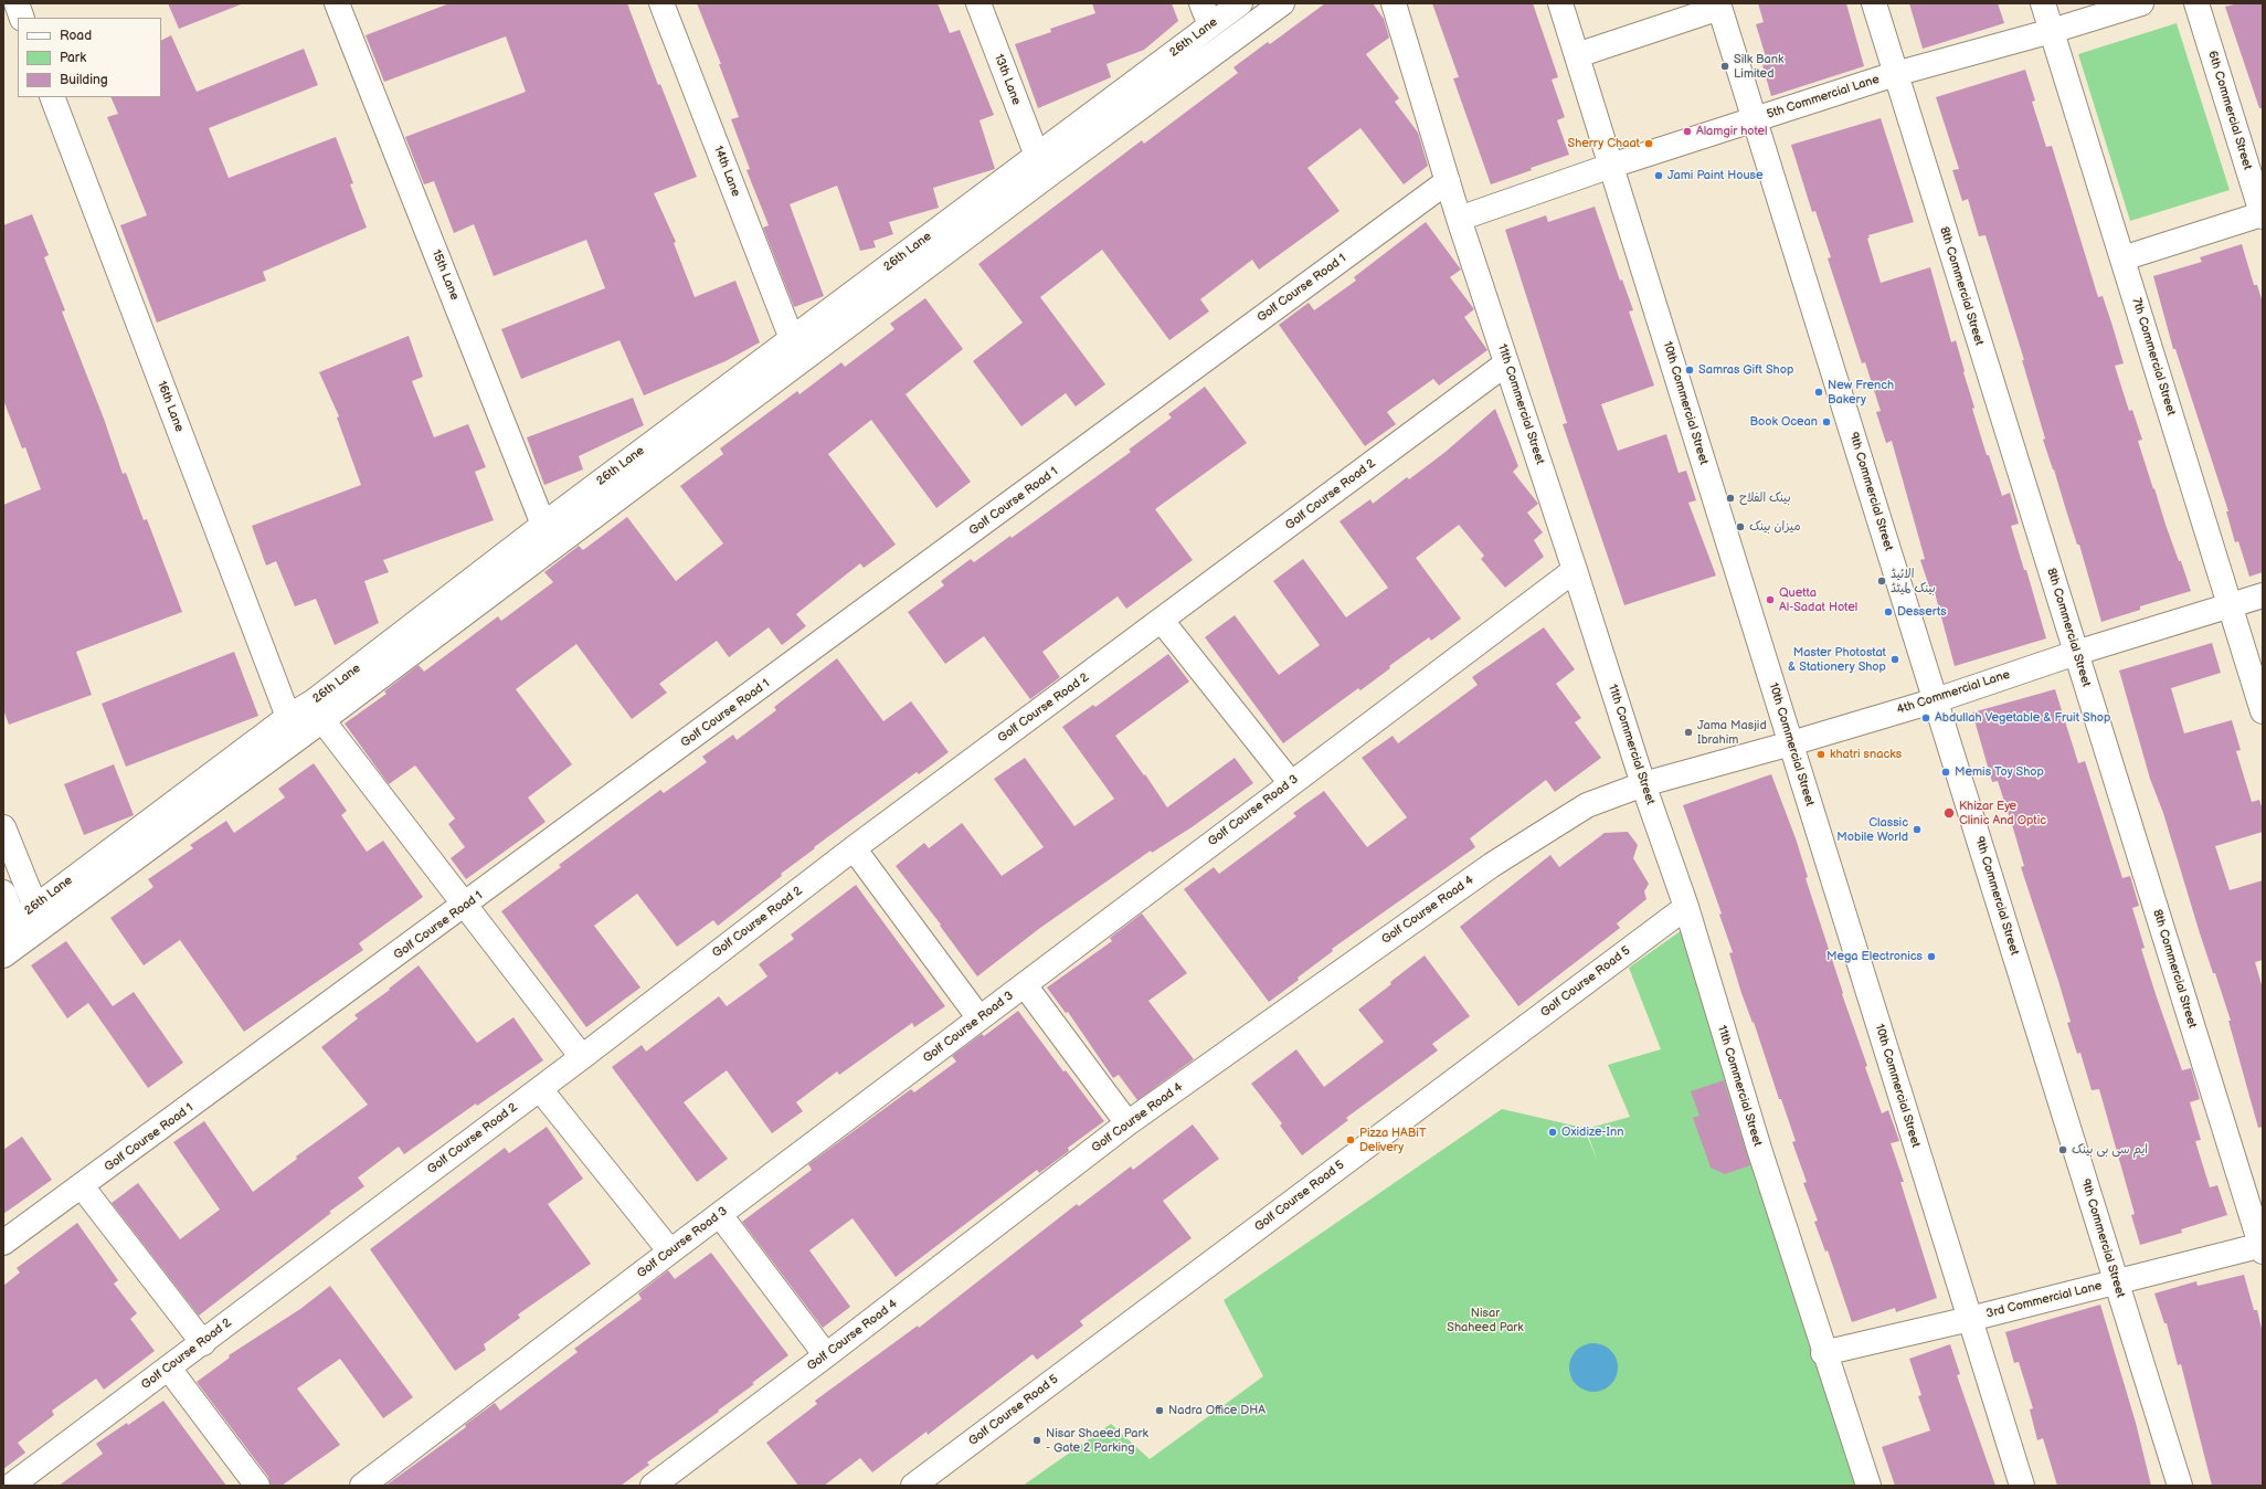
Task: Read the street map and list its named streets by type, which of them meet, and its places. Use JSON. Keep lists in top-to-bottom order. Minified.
{"streets":{"street":["26th Lane","13th Lane","5th Commercial Lane","6th Commercial Street","14th Lane","15th Lane","8th Commercial Street","Golf Course Road 1","7th Commercial Street","10th Commercial Street","11th Commercial Street","16th Lane","9th Commercial Street","Golf Course Road 2","4th Commercial Lane","Golf Course Road 3","Golf Course Road 4","Golf Course Road 5","3rd Commercial Lane"]},"crossings":[["26th Lane","13th Lane"],["26th Lane","14th Lane"],["26th Lane","15th Lane"],["26th Lane","16th Lane"],["5th Commercial Lane","8th Commercial Street"],["5th Commercial Lane","7th Commercial Street"],["5th Commercial Lane","10th Commercial Street"],["5th Commercial Lane","11th Commercial Street"],["5th Commercial Lane","9th Commercial Street"],["8th Commercial Street","4th Commercial Lane"],["8th Commercial Street","3rd Commercial Lane"],["Golf Course Road 1","11th Commercial Street"],["7th Commercial Street","4th Commercial Lane"],["10th Commercial Street","4th Commercial Lane"],["10th Commercial Street","3rd Commercial Lane"],["11th Commercial Street","Golf Course Road 2"],["11th Commercial Street","4th Commercial Lane"],["11th Commercial Street","Golf Course Road 3"],["11th Commercial Street","Golf Course Road 4"],["11th Commercial Street","Golf Course Road 5"],["11th Commercial Street","3rd Commercial Lane"],["9th Commercial Street","4th Commercial Lane"],["9th Commercial Street","3rd Commercial Lane"],["4th Commercial Lane","Golf Course Road 4"]],"parks":["Nisar Shaheed Park"],"places":["Silk Bank Limited","Alamgir hotel","Sherry Chaat","Jami Paint House","Samras Gift Shop","New French Bakery","Book Ocean","بینک الفلاح","میزان بینک","الائیڈ بینک لمیٹڈ","Quetta Al-Sadat Hotel","Desserts","Master Photostat & Stationery Shop","Abdullah Vegetable & Fruit Shop","Jama Masjid Ibrahim","khatri snacks","Memis Toy Shop","Khizar Eye Clinic And Optic","Classic Mobile World","Mega Electronics","Oxidize-Inn","Pizza HABiT Delivery","ایم سی بی بینک","Nadra Office DHA","Nisar Shaeed Park - Gate 2 Parking"],"legend":["Road","Park","Building"]}
